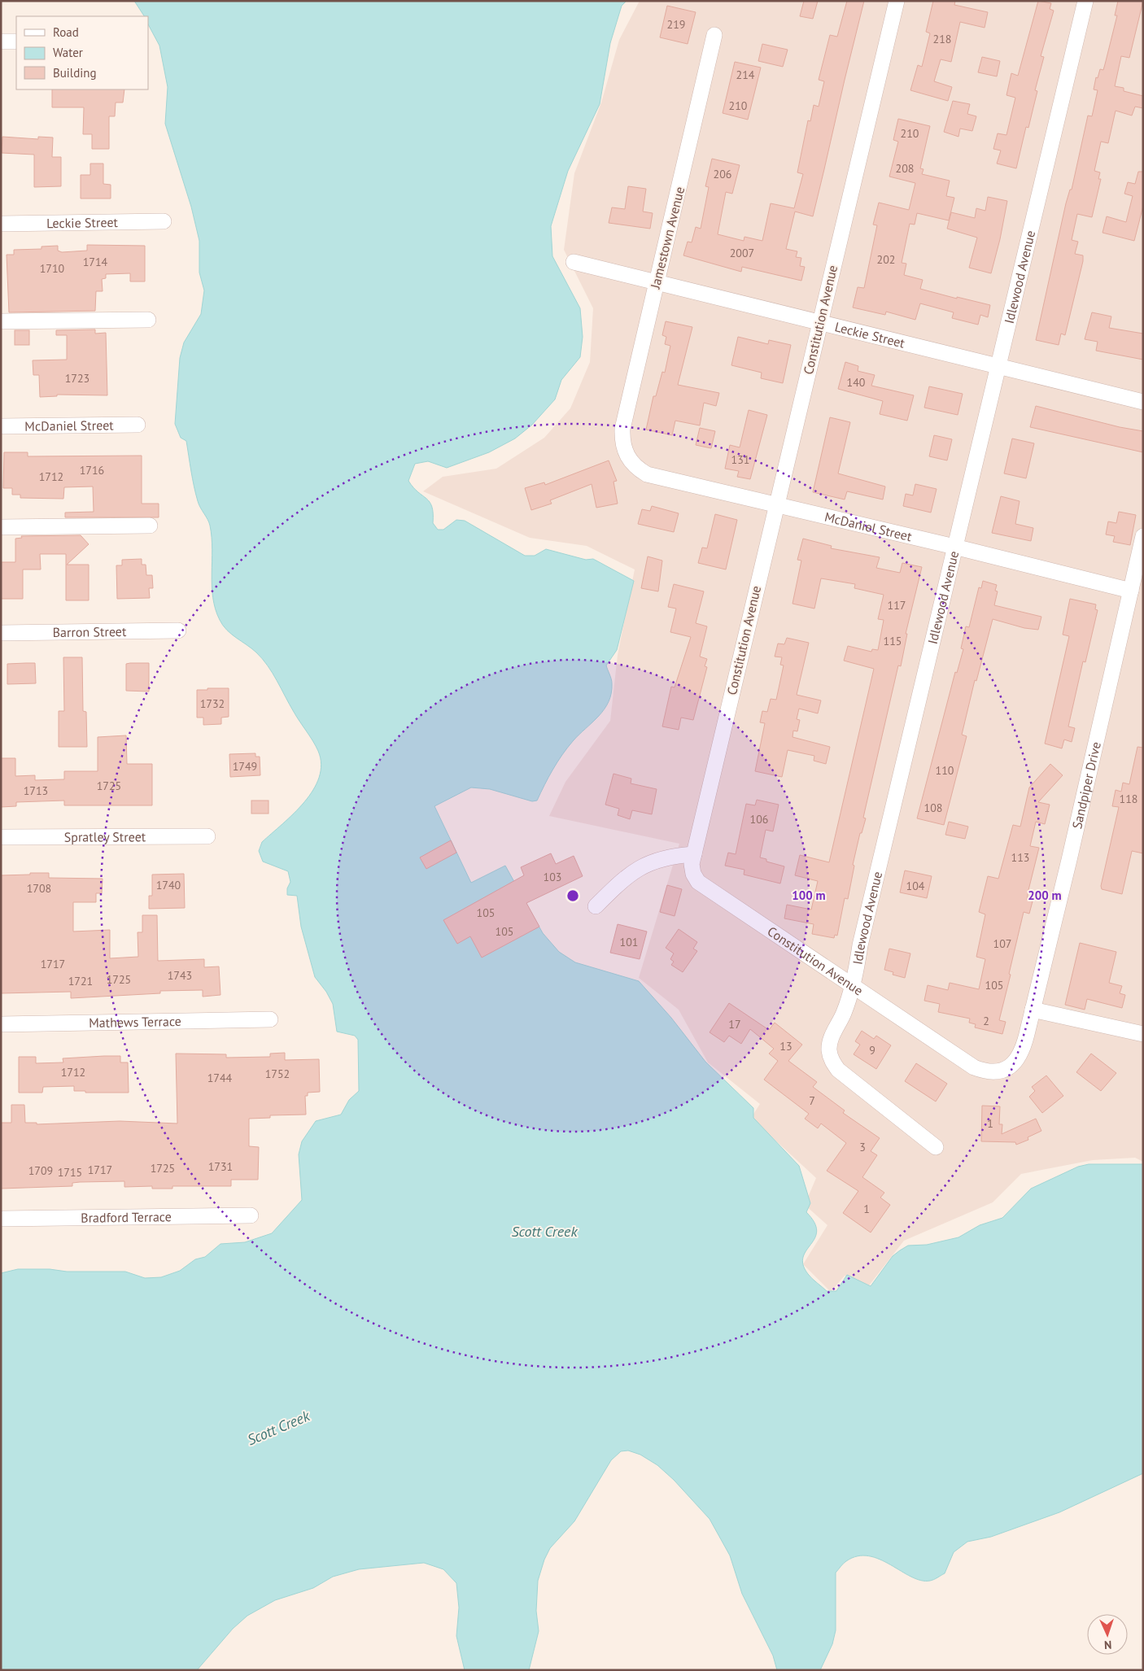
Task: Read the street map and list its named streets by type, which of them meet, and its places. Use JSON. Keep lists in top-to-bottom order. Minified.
{"streets":{"street":["Leckie Street","Jamestown Avenue","Idlewood Avenue","Constitution Avenue","McDaniel Street","Barron Street","Sandpiper Drive","Spratley Street","Mathews Terrace","Bradford Terrace"]},"crossings":[["Leckie Street","Jamestown Avenue"],["Leckie Street","Idlewood Avenue"],["Leckie Street","Constitution Avenue"],["Jamestown Avenue","McDaniel Street"],["Idlewood Avenue","Constitution Avenue"],["Idlewood Avenue","McDaniel Street"],["Constitution Avenue","McDaniel Street"],["Constitution Avenue","Sandpiper Drive"],["McDaniel Street","Sandpiper Drive"]],"water":["Scott Creek"],"house_numbers":["219","218","214","210","210","208","206","2007","202","1714","1710","1723","140","131","1716","1712","117","115","1732","1749","110","1725","1713","118","108","106","113","103","1740","104","1708","105","105","101","107","1717","1743","1725","1721","105","2","17","13","9","1712","1752","1744","7","1","3","1731","1725","1717","1709","1715","1"],"legend":["Road","Water","Building"],"north":"bottom","rings":["100 m","200 m"]}
